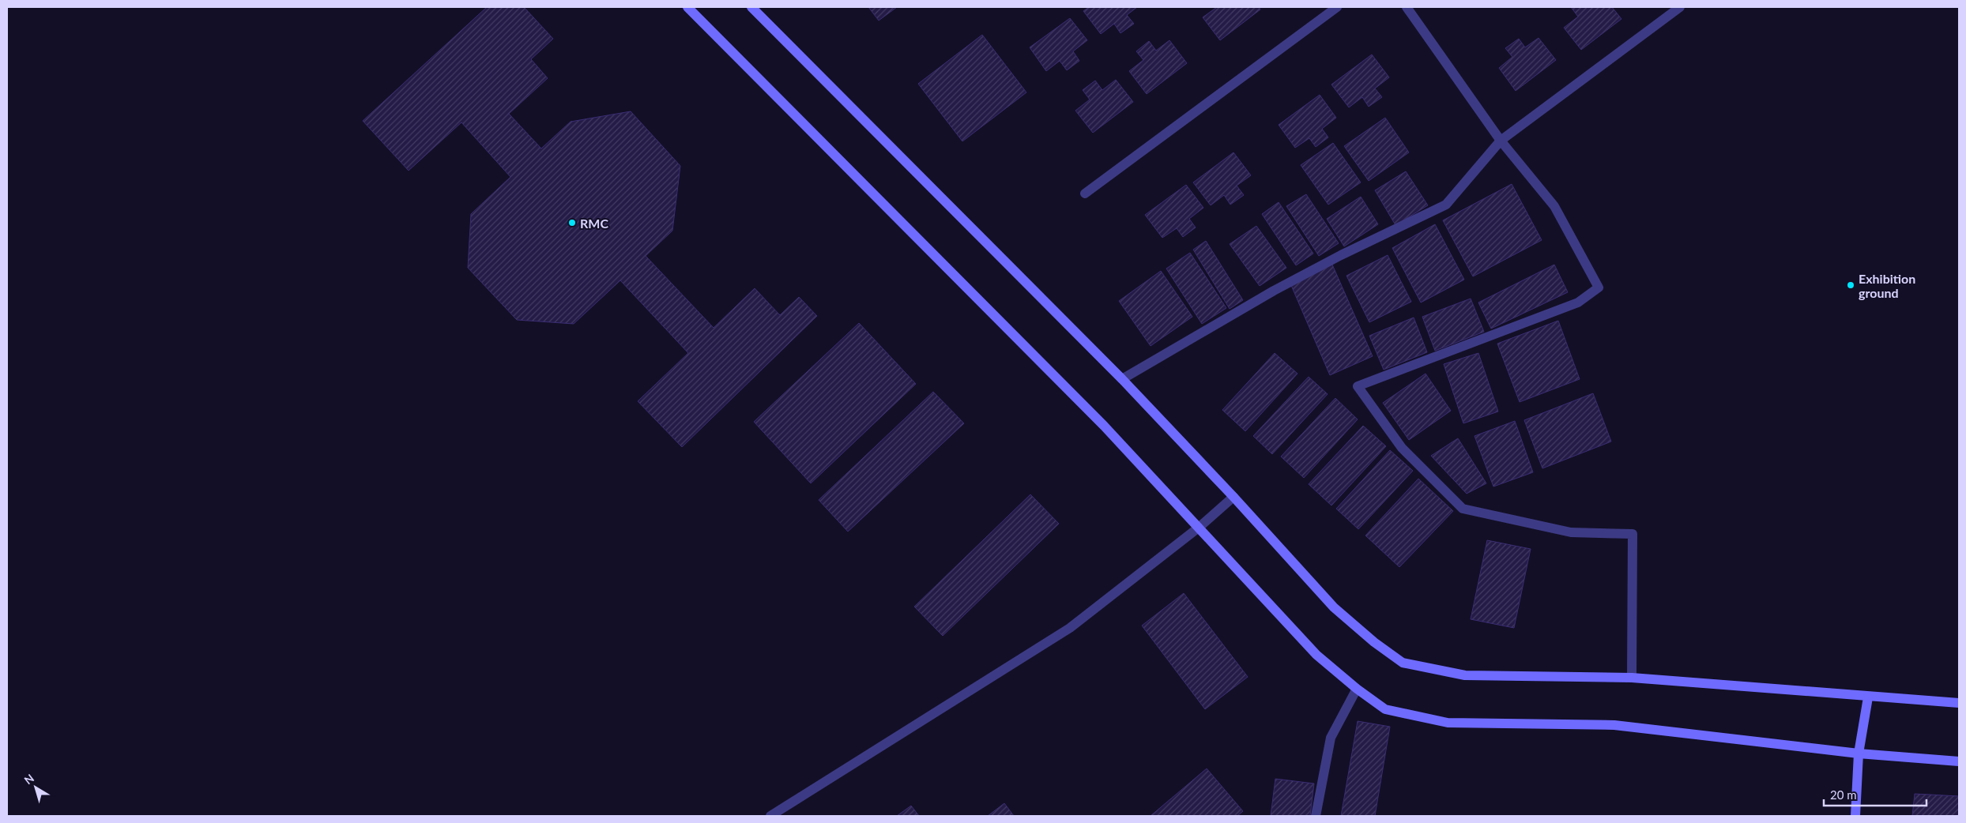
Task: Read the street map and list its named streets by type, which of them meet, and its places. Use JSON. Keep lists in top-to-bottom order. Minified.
{"places":["RMC","Exhibition ground"],"scale_bar":"20 m","north":"top left"}
